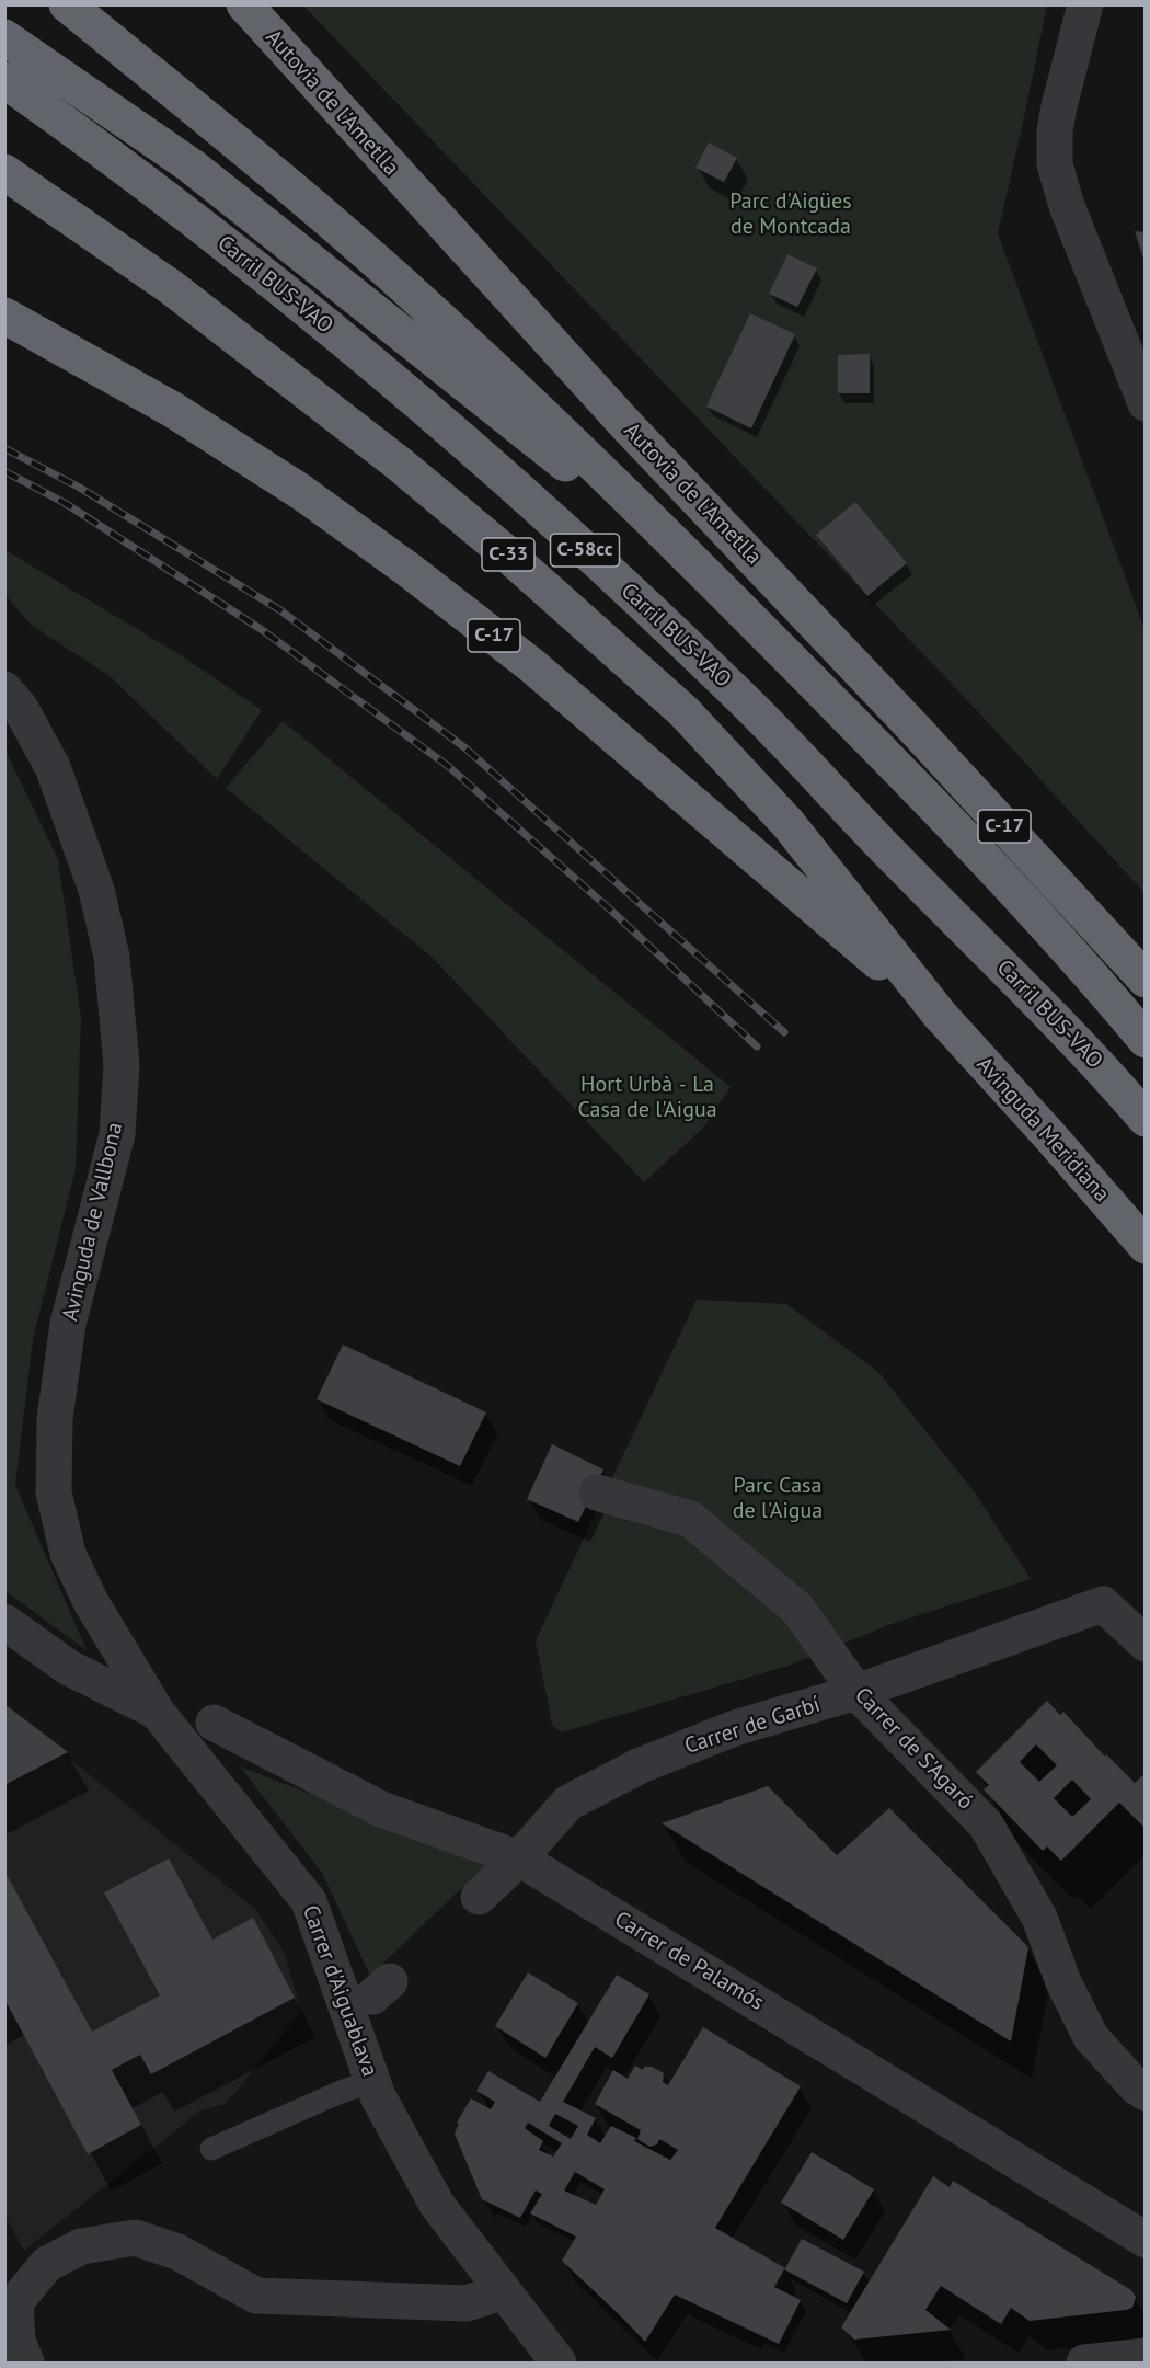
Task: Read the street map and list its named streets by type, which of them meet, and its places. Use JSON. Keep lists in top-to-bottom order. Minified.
{"streets":{"highway":["Autovia de l'Ametlla","Carril BUS-VAO","C-58cc","C-33","C-17","Avinguda Meridiana"],"street":["Avinguda de Vallbona","Carrer de Garbí","Carrer de S'Agaró","Carrer de Palamós","Carrer d'Aiguablava"]},"crossings":[["C-33","C-17"],["C-33","Avinguda Meridiana"],["C-17","Avinguda Meridiana"],["Avinguda de Vallbona","Carrer d'Aiguablava"],["Carrer de Garbí","Carrer de S'Agaró"],["Carrer de Garbí","Carrer de Palamós"]],"parks":["Parc d'Aigües de Montcada","Hort Urbà - La Casa de l'Aigua","Parc Casa de l'Aigua"]}
